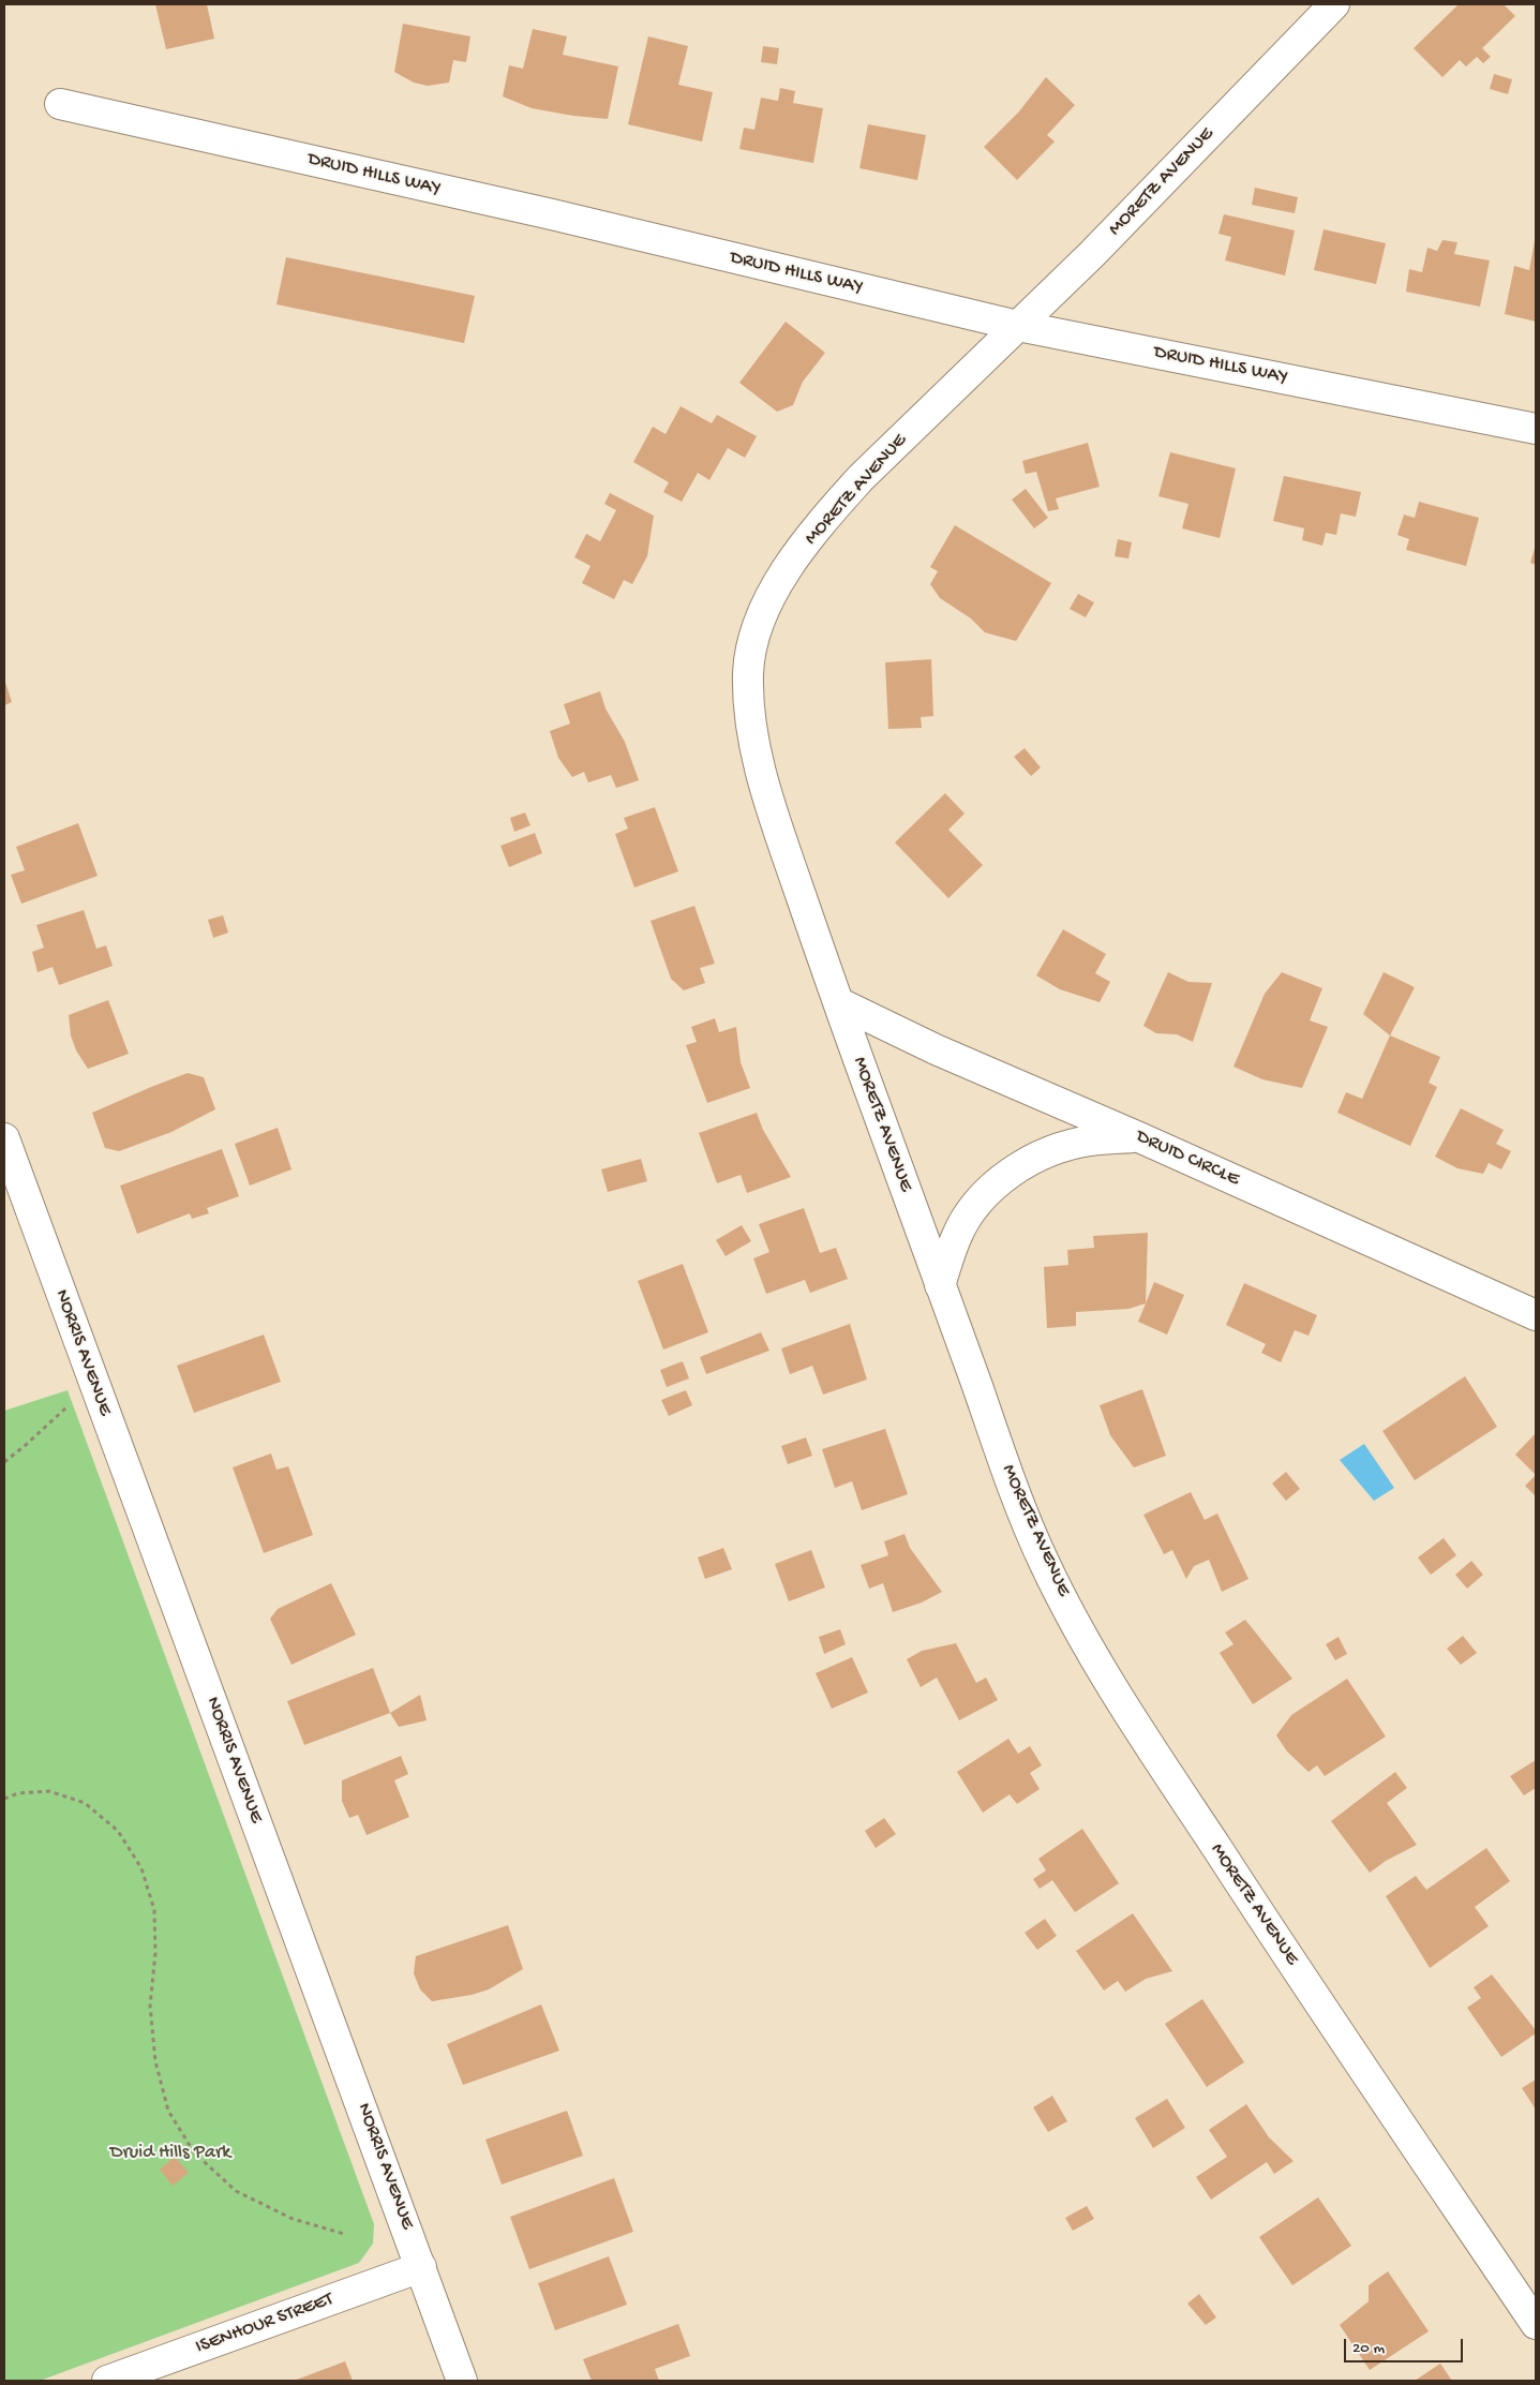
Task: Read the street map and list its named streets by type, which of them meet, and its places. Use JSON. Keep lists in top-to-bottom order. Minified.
{"streets":{"street":["DRUID HILLS WAY","MORETZ AVENUE","DRUID CIRCLE","NORRIS AVENUE","ISENHOUR STREET"]},"crossings":[["DRUID HILLS WAY","MORETZ AVENUE"],["MORETZ AVENUE","DRUID CIRCLE"],["NORRIS AVENUE","ISENHOUR STREET"]],"parks":["Druid Hills Park"],"scale_bar":"20 m"}
